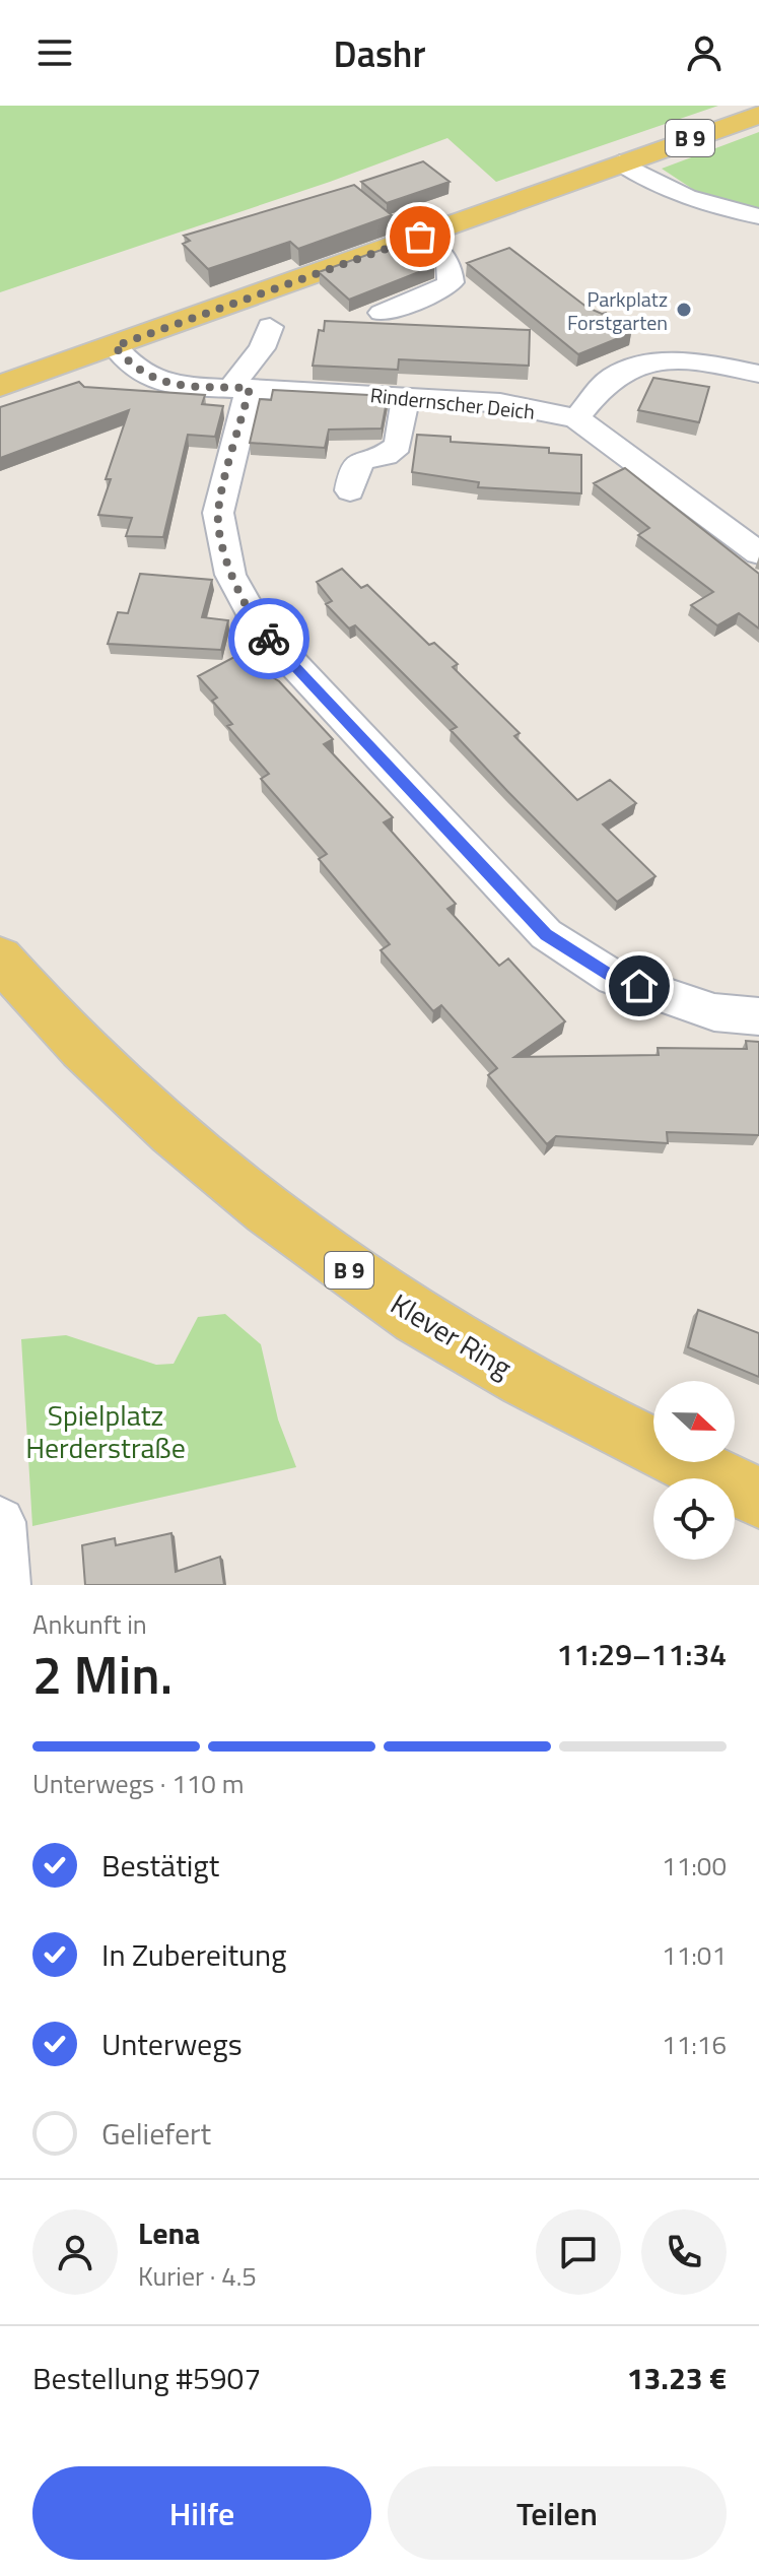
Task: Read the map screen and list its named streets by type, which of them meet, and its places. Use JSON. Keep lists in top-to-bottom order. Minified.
{"streets":{"main road":["B 9","Klever Ring"],"street":["Rindernscher Deich"]},"crossings":[["B 9","Rindernscher Deich"]],"parks":["Spielplatz Herderstraße"],"places":["Parkplatz Forstgarten"],"north":"right","page":{"header":"Dashr","heading":["2 Min.","Ankunft in","11:29–11:34"],"panel":["Lena","Kurier · 4.5","Bestellung #5907","13.23 €"],"bar":"Unterwegs · 110 m","list":[["Bestätigt","11:00"],["In Zubereitung","11:01"],["Unterwegs","11:16"],"Geliefert"],"buttons":["Hilfe","Teilen"]}}
